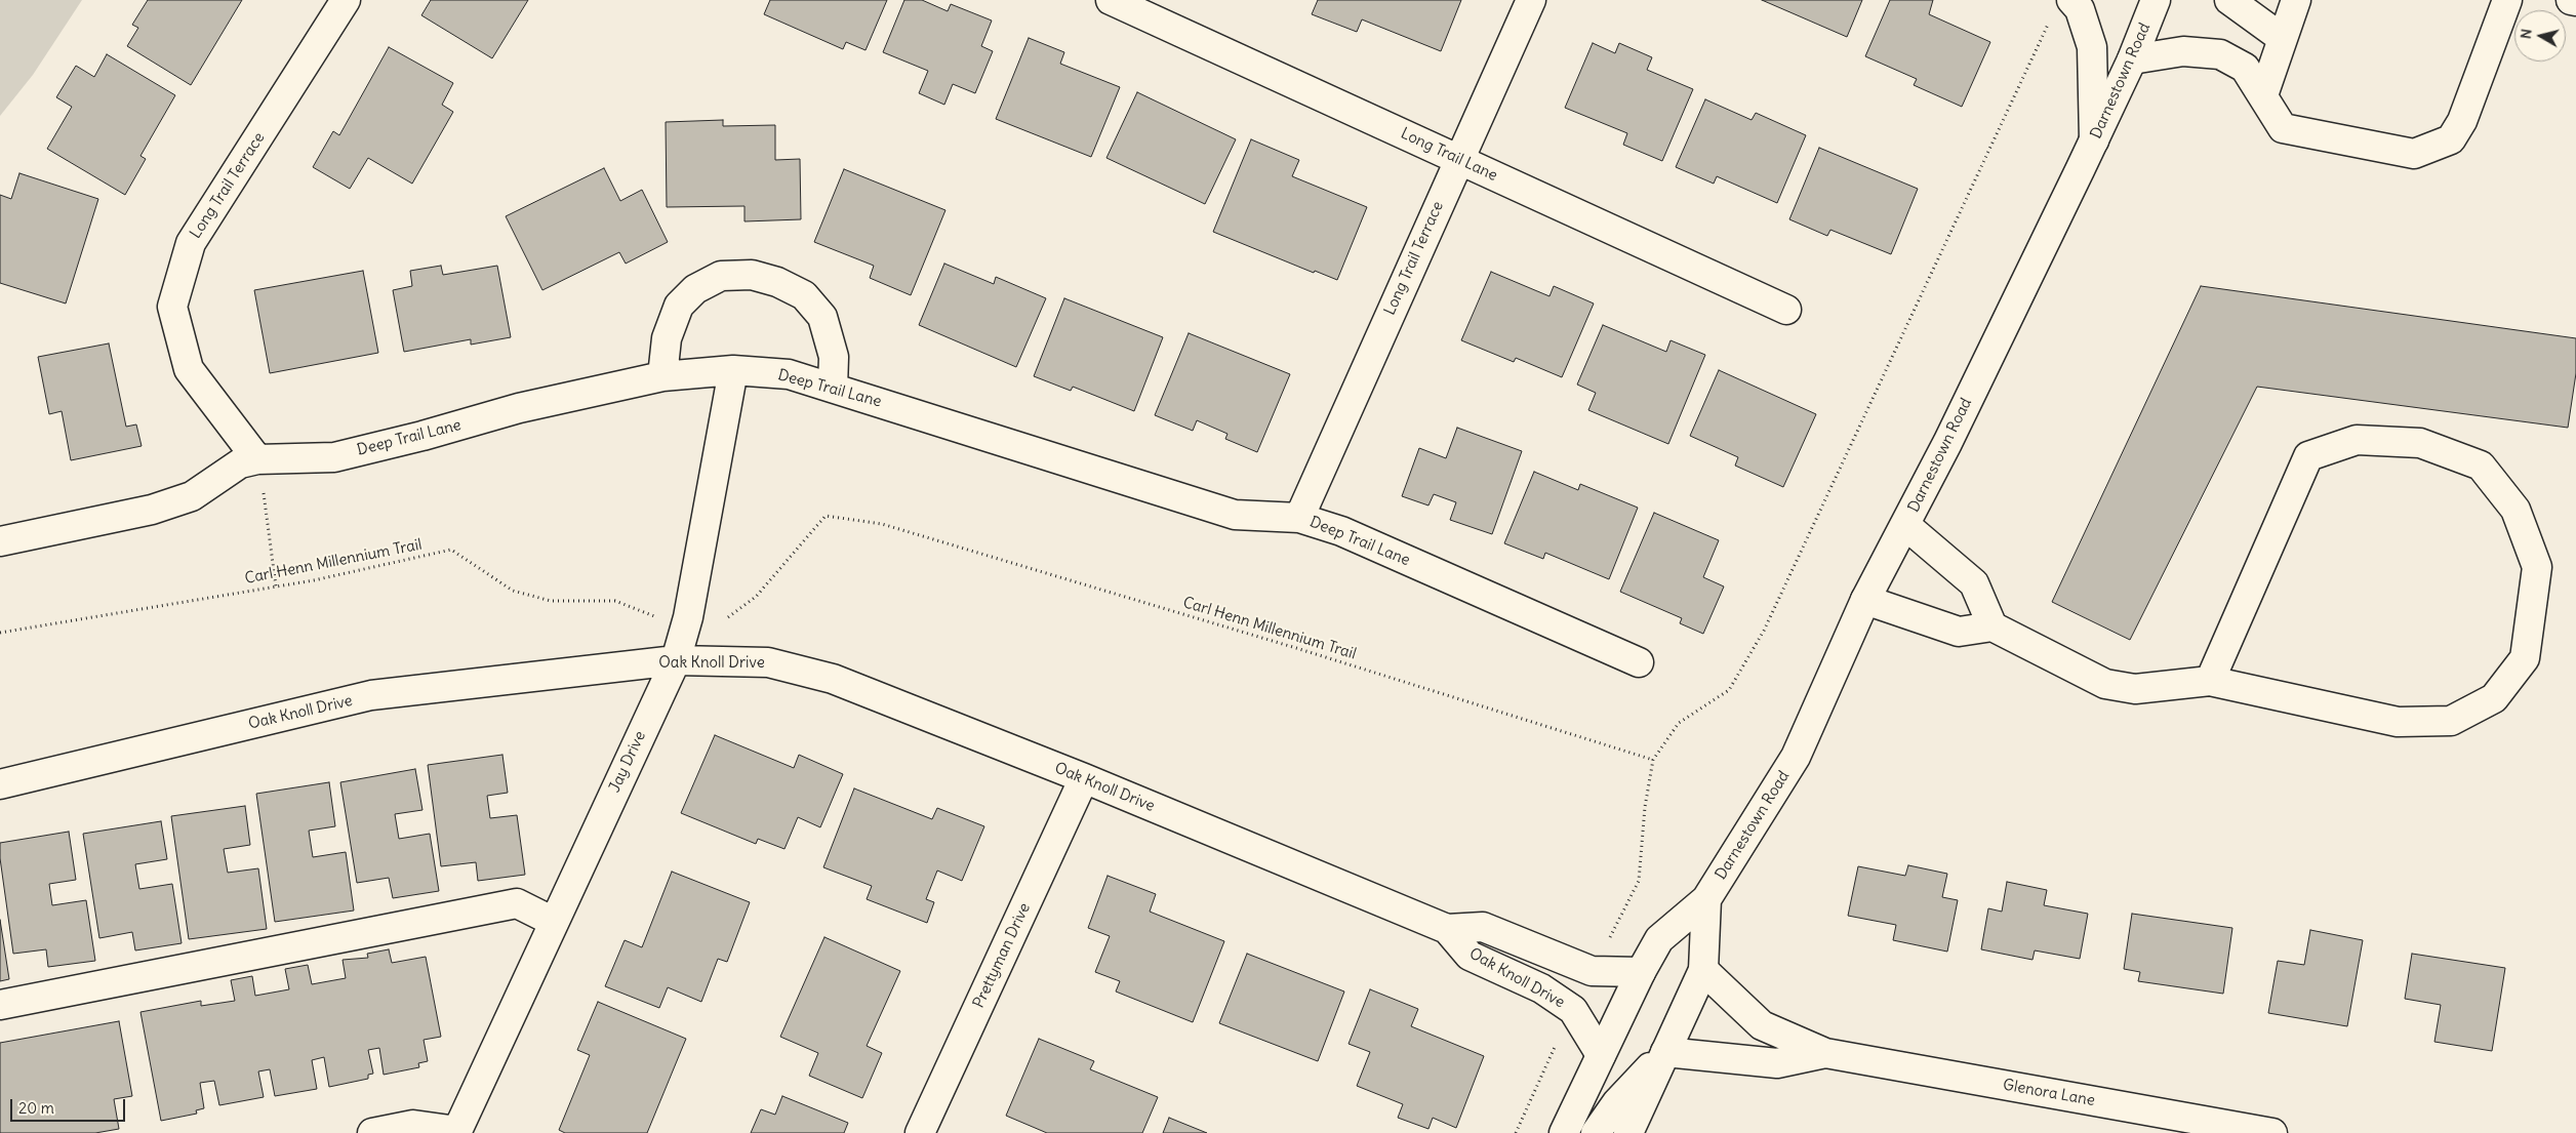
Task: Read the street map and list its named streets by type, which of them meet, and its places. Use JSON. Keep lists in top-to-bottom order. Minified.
{"streets":{"street":["Darnestown Road","Long Trail Lane","Long Trail Terrace","Deep Trail Lane","Oak Knoll Drive","Jay Drive","Prettyman Drive","Glenora Lane"],"path":["Carl Henn Millennium Trail"]},"crossings":[["Darnestown Road","Oak Knoll Drive"],["Darnestown Road","Glenora Lane"],["Long Trail Lane","Long Trail Terrace"],["Long Trail Terrace","Deep Trail Lane"],["Deep Trail Lane","Jay Drive"],["Oak Knoll Drive","Jay Drive"],["Oak Knoll Drive","Prettyman Drive"]],"scale_bar":"20 m","north":"left"}
